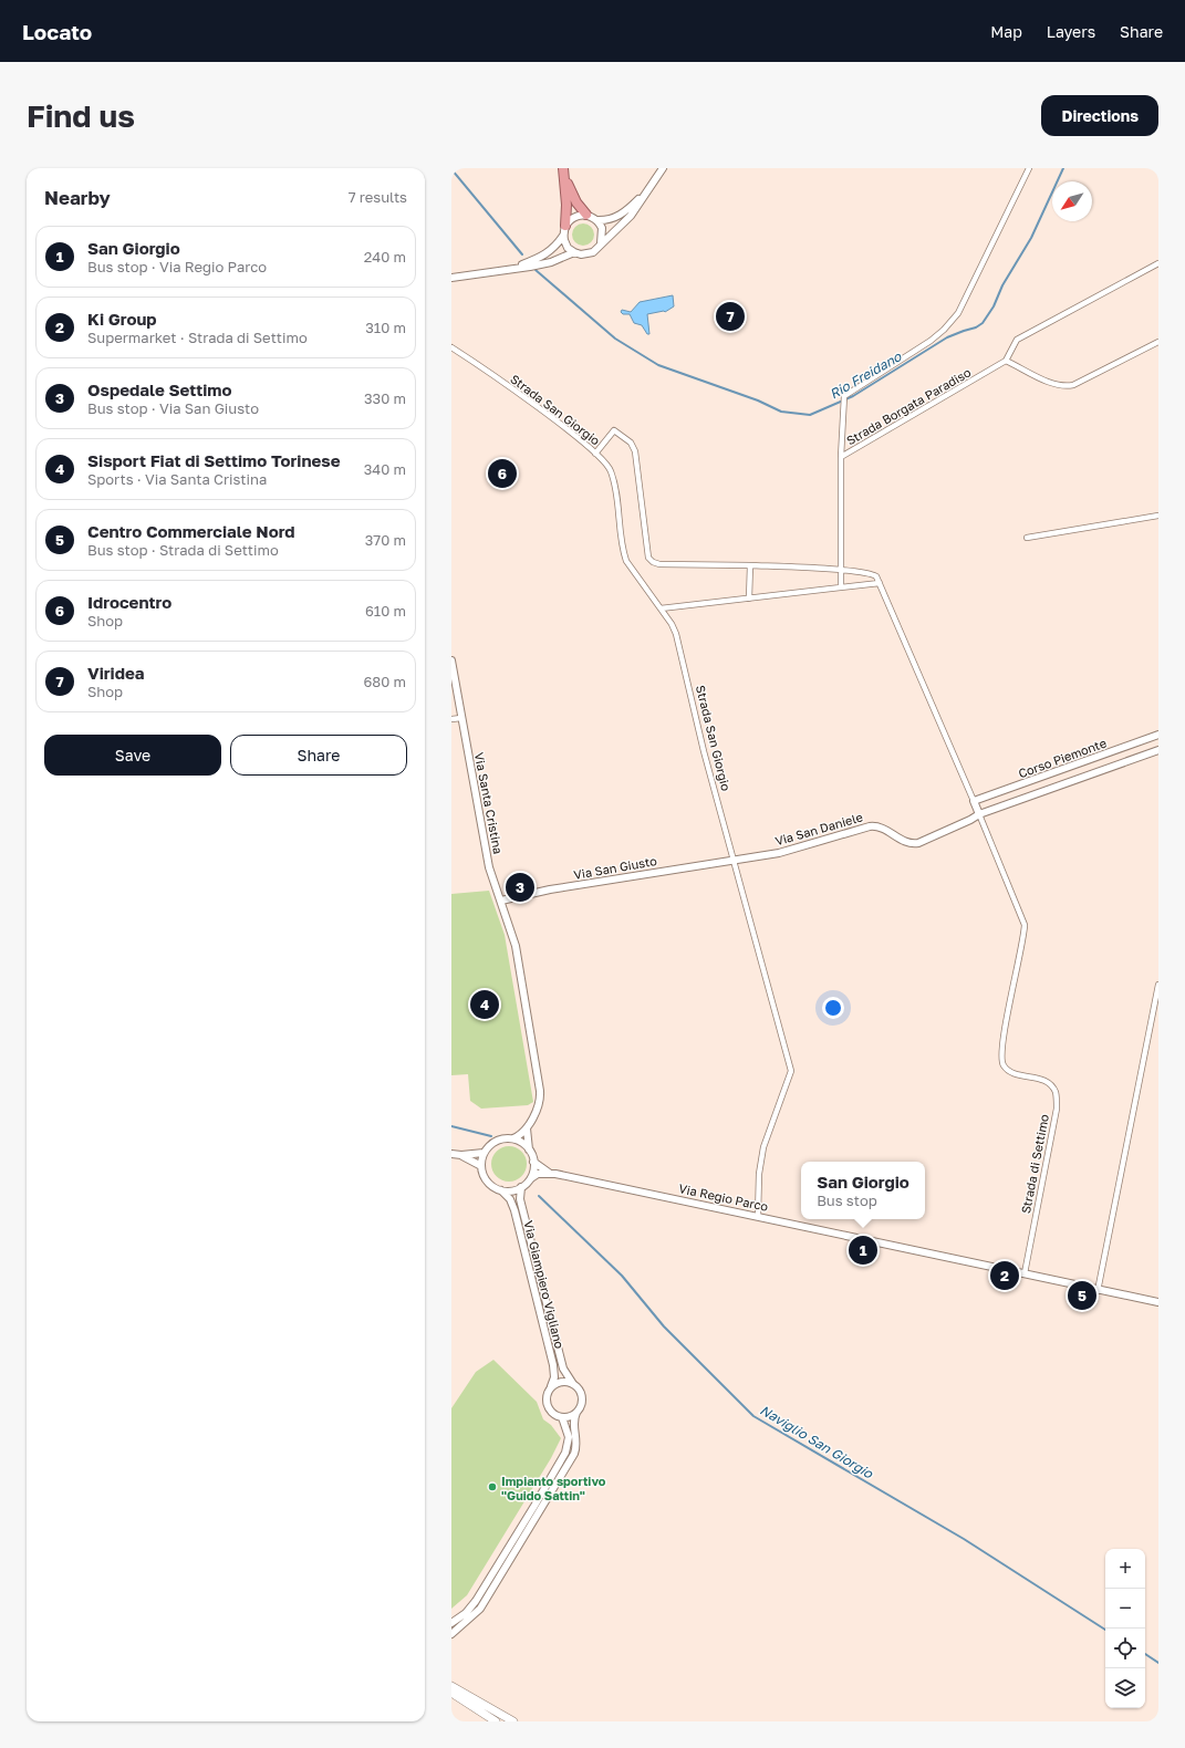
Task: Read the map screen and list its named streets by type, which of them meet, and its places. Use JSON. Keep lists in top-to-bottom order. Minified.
{"streets":{"street":["Strada Borgata Paradiso","Strada San Giorgio","Corso Piemonte","Via Santa Cristina","Via San Daniele","Via San Giusto","Strada di Settimo","Via Regio Parco","Via Giampiero Vigliano"]},"crossings":[["Strada San Giorgio","Via San Daniele"],["Strada San Giorgio","Via San Giusto"],["Strada San Giorgio","Via Regio Parco"],["Corso Piemonte","Via San Daniele"],["Corso Piemonte","Strada di Settimo"],["Via Santa Cristina","Via San Giusto"],["Via Santa Cristina","Via Regio Parco"],["Via Santa Cristina","Via Giampiero Vigliano"],["Via San Daniele","Via San Giusto"],["Via San Daniele","Strada di Settimo"],["Strada di Settimo","Via Regio Parco"],["Via Regio Parco","Via Giampiero Vigliano"]],"water":["Rio Freidano","Naviglio San Giorgio"],"places":["Impianto sportivo \"Guido Sattin\""],"north":"bottom left","page":{"header":"Locato","nav":["Map","Layers","Share"],"buttons":["Directions",["Save","Share"]],"title":"Find us","heading":["Nearby","7 results"],"list":[{"mark":"1","name":"San Giorgio","note":"Bus stop · Via Regio Parco","value":"240 m"},{"mark":"2","name":"Ki Group","note":"Supermarket · Strada di Settimo","value":"310 m"},{"mark":"3","name":"Ospedale Settimo","note":"Bus stop · Via San Giusto","value":"330 m"},{"mark":"4","name":"Sisport Fiat di Settimo Torinese","note":"Sports · Via Santa Cristina","value":"340 m"},{"mark":"5","name":"Centro Commerciale Nord","note":"Bus stop · Strada di Settimo","value":"370 m"},{"mark":"6","name":"Idrocentro","note":"Shop","value":"610 m"},{"mark":"7","name":"Viridea","note":"Shop","value":"680 m"}],"pins":["7","6","3","4","1","2","5"],"popup":["San Giorgio","Bus stop"],"map_buttons":["+","−"]}}
